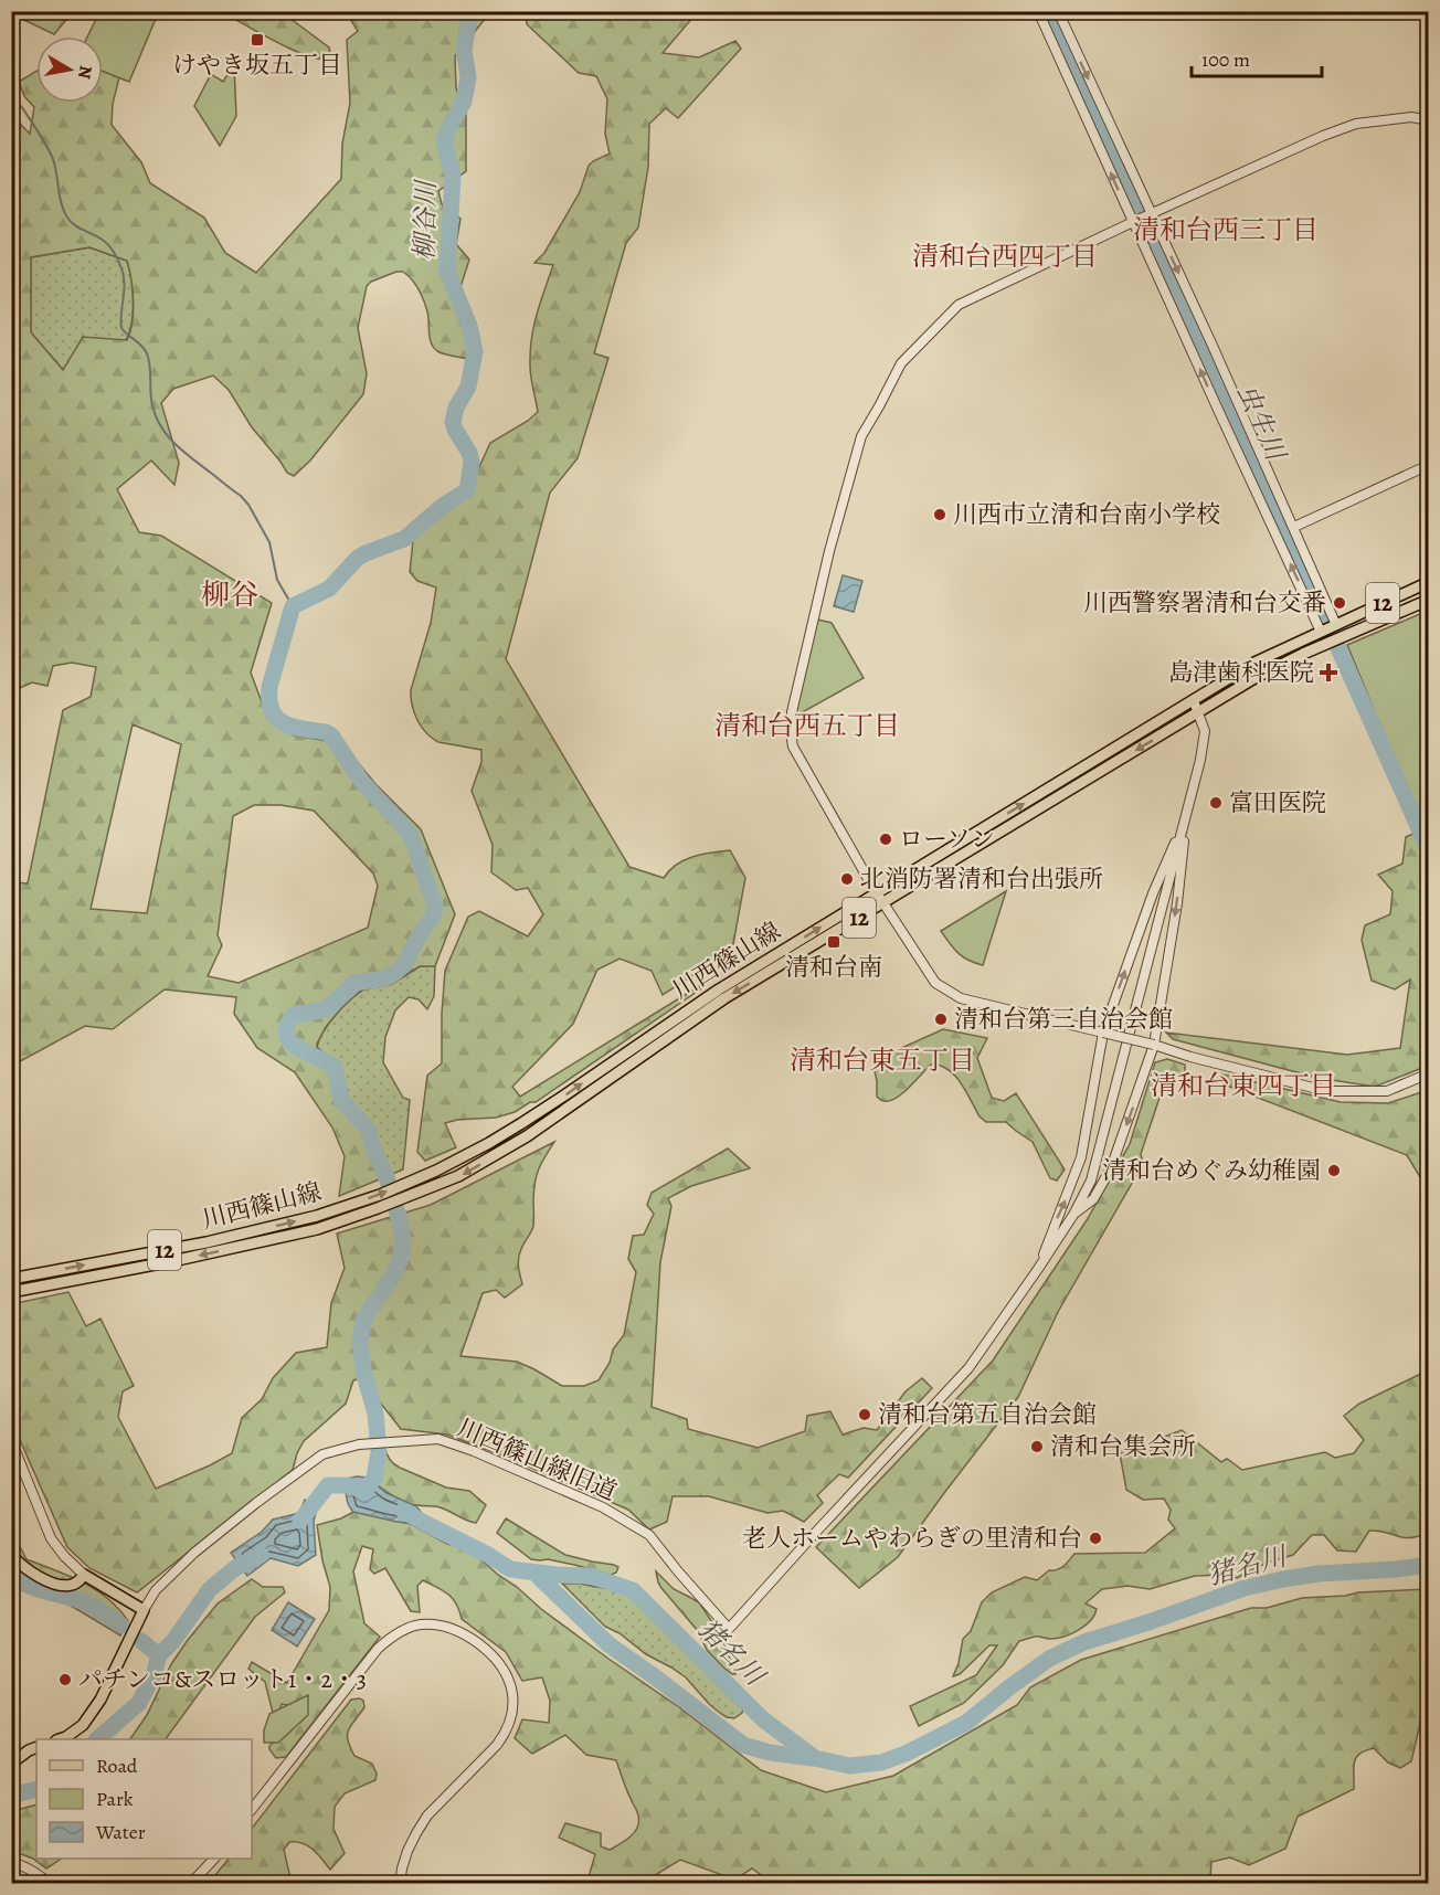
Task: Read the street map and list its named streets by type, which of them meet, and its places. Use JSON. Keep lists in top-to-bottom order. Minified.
{"streets":{"main road":["12","川西篠山線"],"street":["川西篠山線旧道"]},"districts":["清和台西三丁目","清和台西四丁目","柳谷","清和台西五丁目","清和台東五丁目","清和台東四丁目"],"water":["柳谷川","虫生川","猪名川"],"places":{"transit":["けやき坂五丁目","清和台南"],"other":["川西市立清和台南小学校","川西警察署清和台交番","富田医院","ローソン","北消防署清和台出張所","清和台第三自治会館","清和台めぐみ幼稚園","清和台第五自治会館","清和台集会所","老人ホームやわらぎの里清和台","パチンコ&スロット1・2・3"],"health":["島津歯科医院"]},"legend":["Road","Park","Water"],"scale_bar":"100 m","north":"right"}
